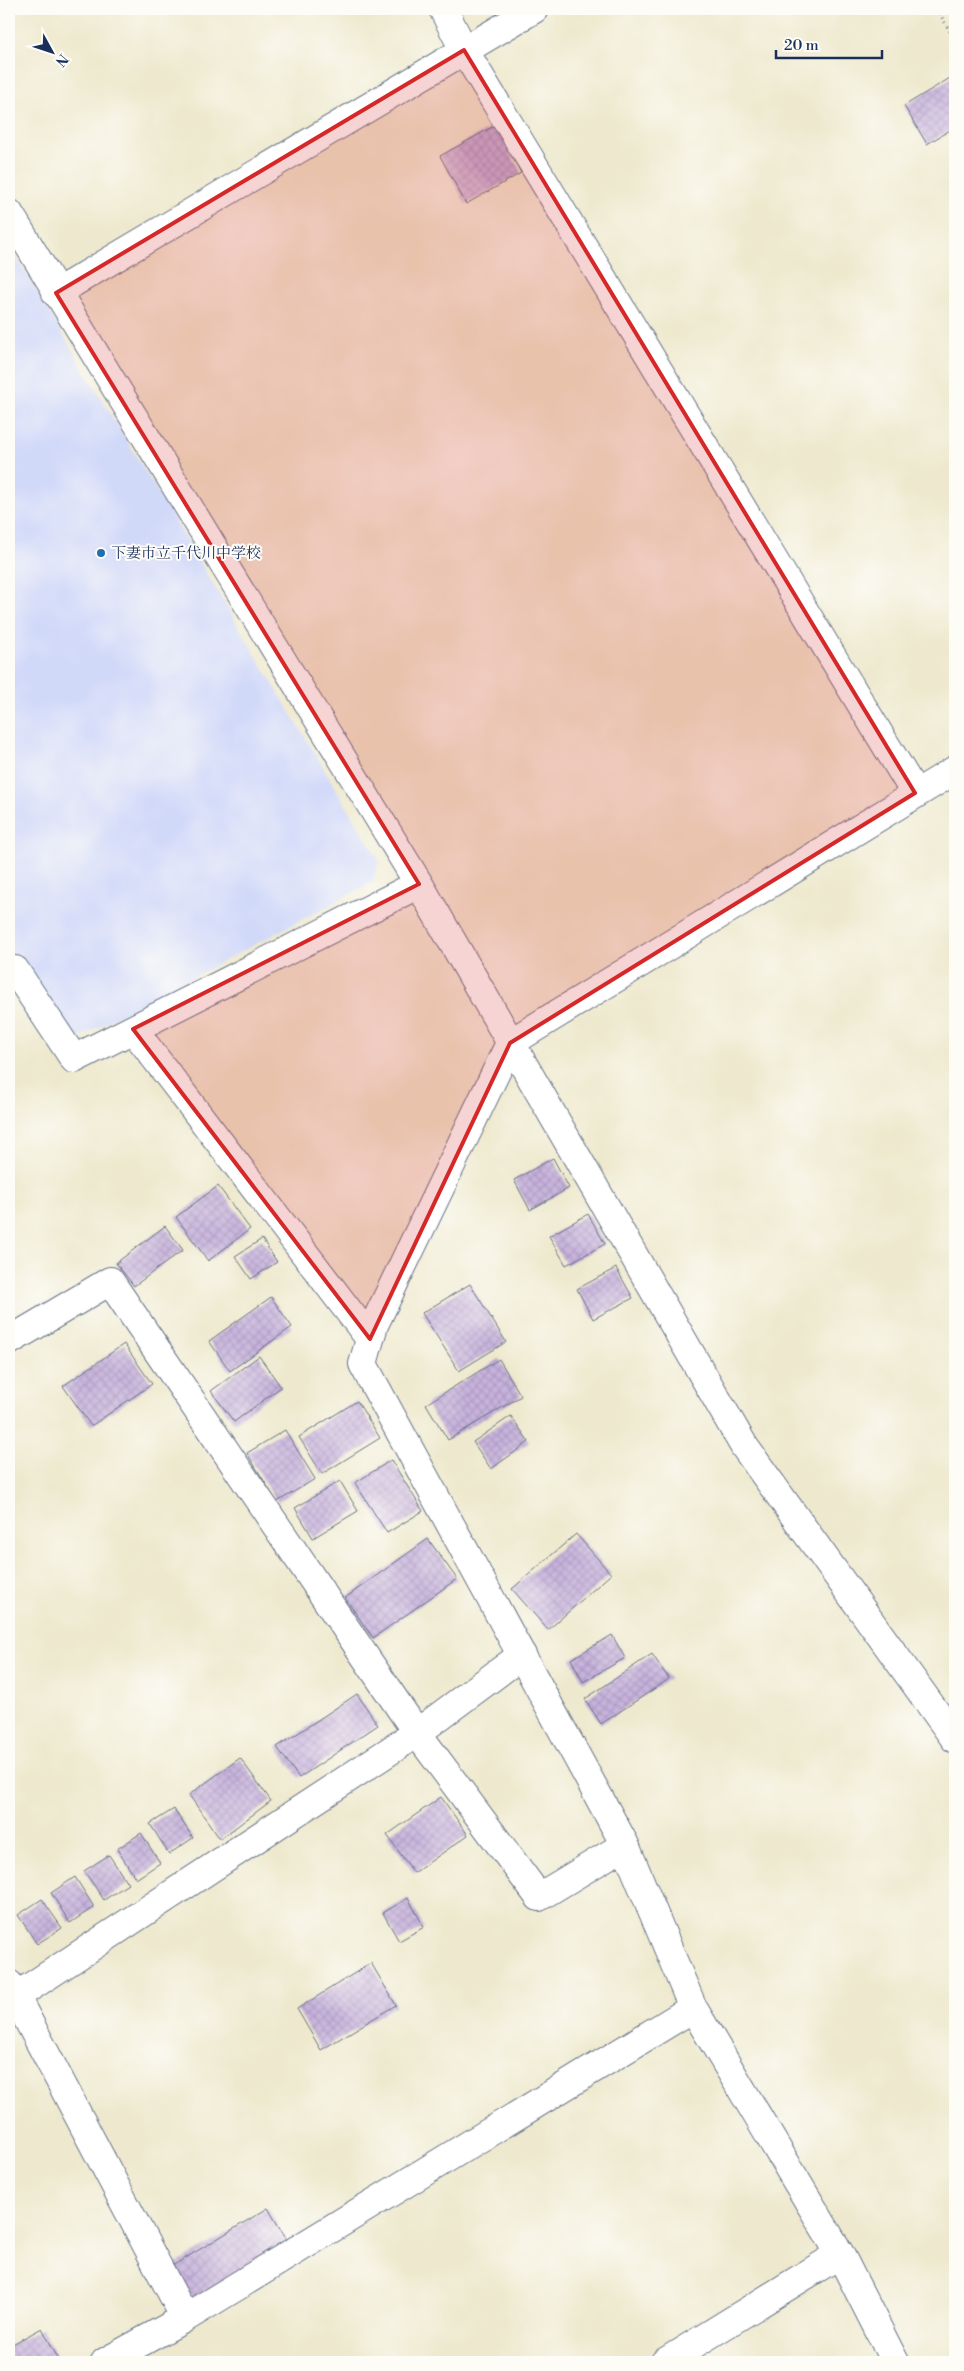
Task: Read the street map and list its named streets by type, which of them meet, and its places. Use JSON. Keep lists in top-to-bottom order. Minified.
{"places":["下妻市立千代川中学校"],"scale_bar":"20 m","north":"bottom right"}
